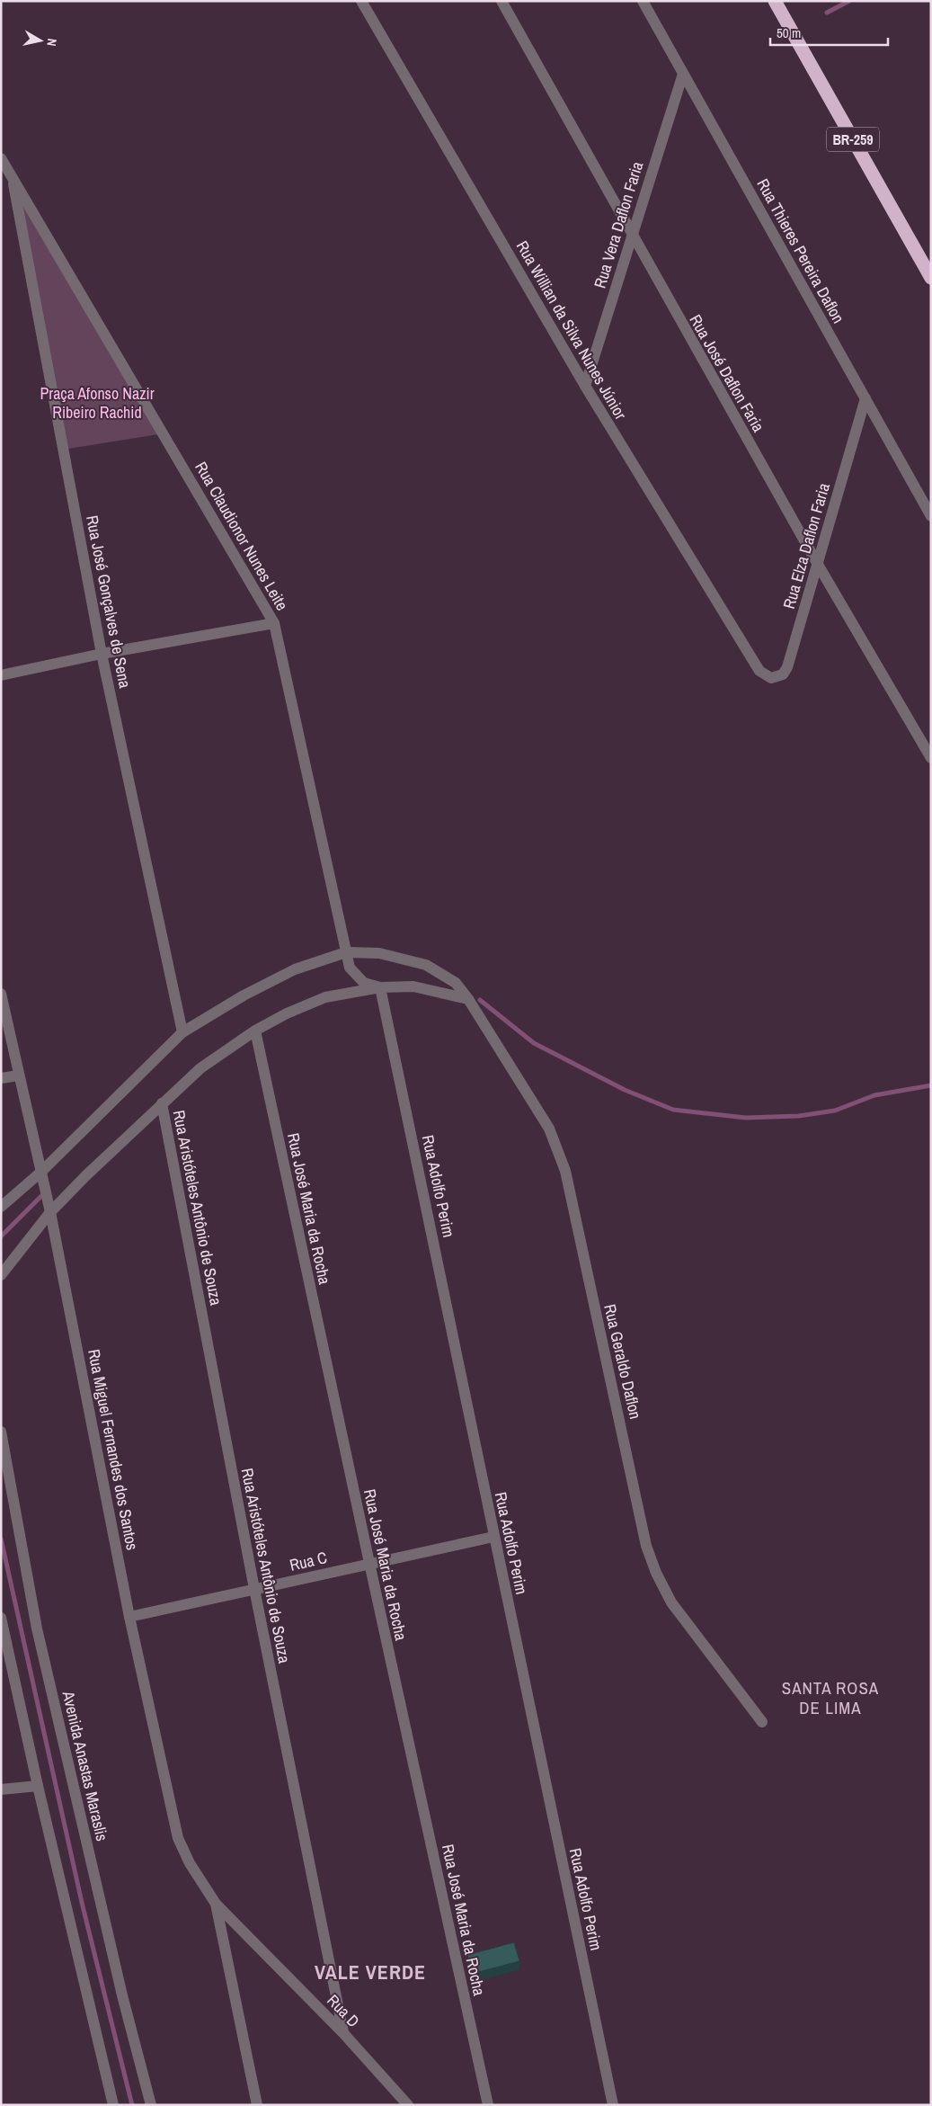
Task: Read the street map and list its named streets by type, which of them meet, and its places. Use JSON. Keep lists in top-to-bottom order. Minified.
{"streets":{"highway":["BR-259"],"street":["Rua Vera Daflon Faria","Rua Thieres Pereira Daflon","Rua Willian da Silva Nunes Júnior","Rua José Daflon Faria","Rua Claudionor Nunes Leite","Rua Elza Daflon Faria","Rua José Gonçalves de Sena","Rua Adolfo Perim","Rua Aristóteles Antônio de Souza","Rua José Maria da Rocha","Rua Geraldo Daflon","Rua Miguel Fernandes dos Santos","Rua C","Avenida Anastas Maraslis","Rua D"]},"crossings":[["Rua Vera Daflon Faria","Rua Thieres Pereira Daflon"],["Rua Vera Daflon Faria","Rua Willian da Silva Nunes Júnior"],["Rua Vera Daflon Faria","Rua José Daflon Faria"],["Rua Thieres Pereira Daflon","Rua Elza Daflon Faria"],["Rua Willian da Silva Nunes Júnior","Rua Elza Daflon Faria"],["Rua José Daflon Faria","Rua Elza Daflon Faria"],["Rua Claudionor Nunes Leite","Rua José Gonçalves de Sena"],["Rua Claudionor Nunes Leite","Rua Adolfo Perim"],["Rua Claudionor Nunes Leite","Rua Geraldo Daflon"],["Rua José Gonçalves de Sena","Rua Geraldo Daflon"],["Rua Adolfo Perim","Rua C"],["Rua Aristóteles Antônio de Souza","Rua C"],["Rua Aristóteles Antônio de Souza","Rua D"],["Rua José Maria da Rocha","Rua C"],["Rua Geraldo Daflon","Rua Miguel Fernandes dos Santos"],["Rua Miguel Fernandes dos Santos","Rua C"],["Rua Miguel Fernandes dos Santos","Rua D"]],"districts":["SANTA ROSA DE LIMA","VALE VERDE"],"parks":["Praça Afonso Nazir Ribeiro Rachid"],"scale_bar":"50 m","north":"right"}
